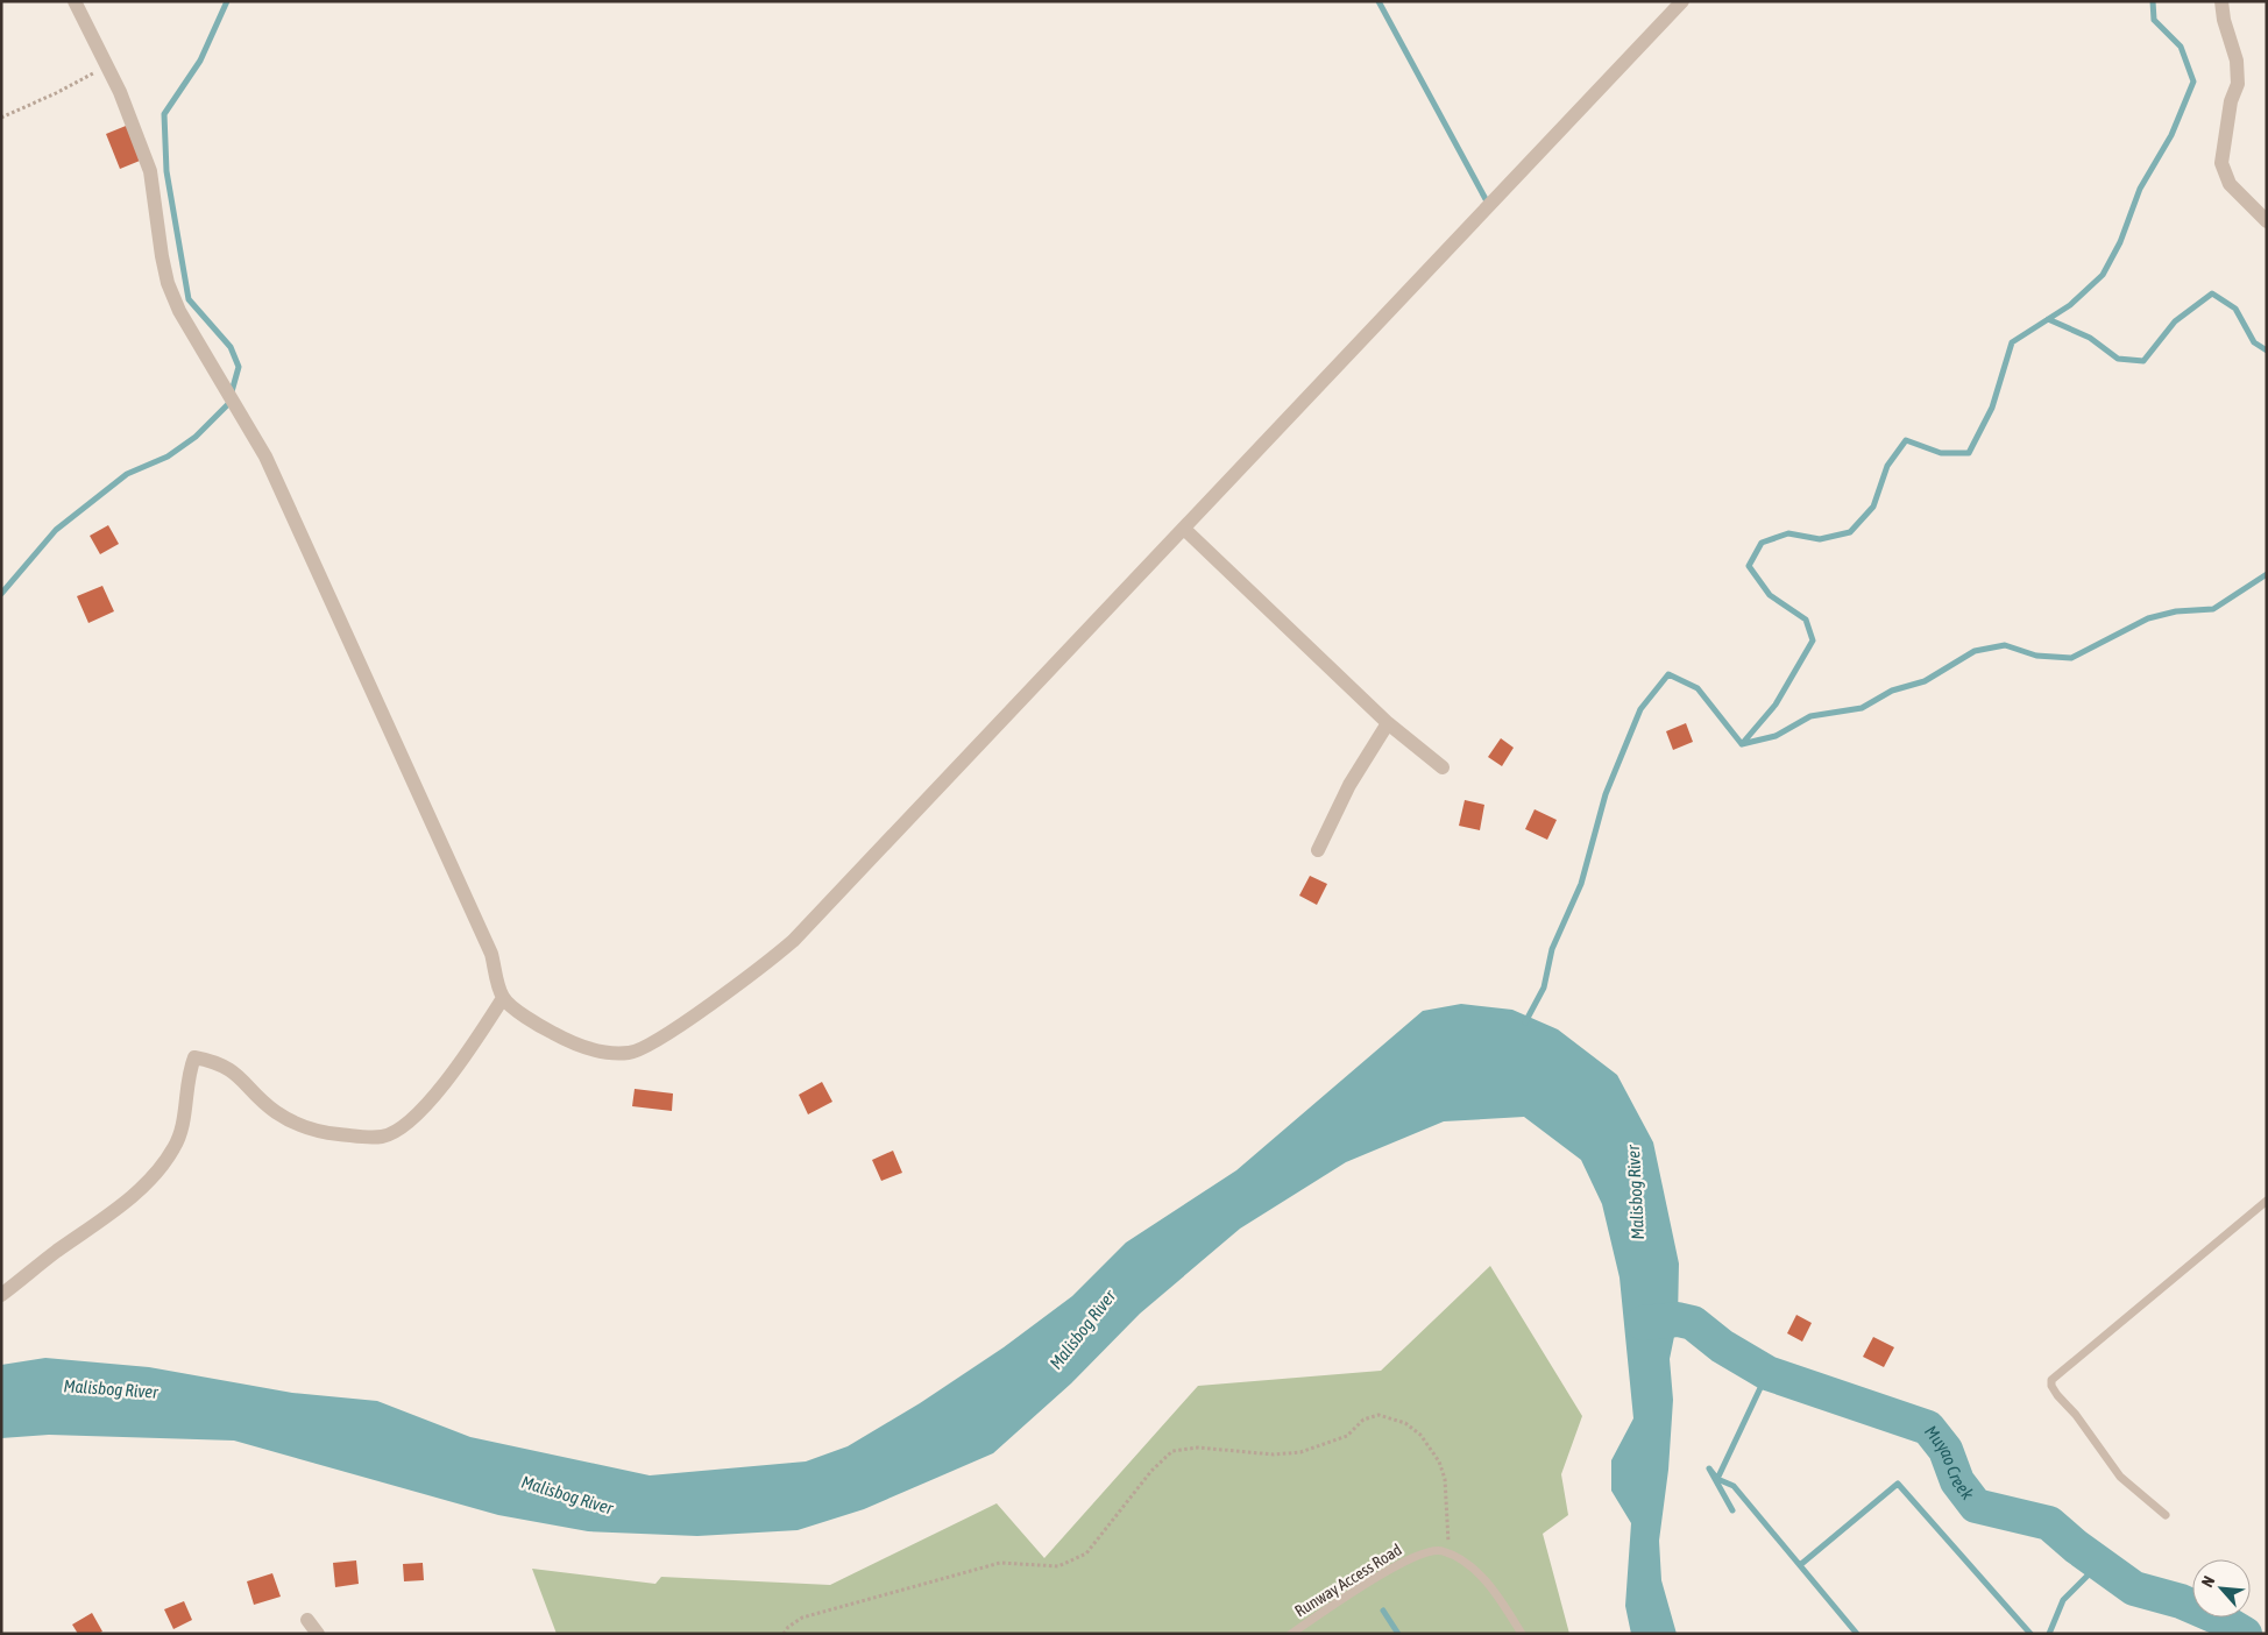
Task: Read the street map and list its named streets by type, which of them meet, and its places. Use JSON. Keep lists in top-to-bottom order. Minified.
{"streets":{"lane":["Runway Access Road"]},"water":["Malisbog River","Muyao Creek"],"north":"top left"}
